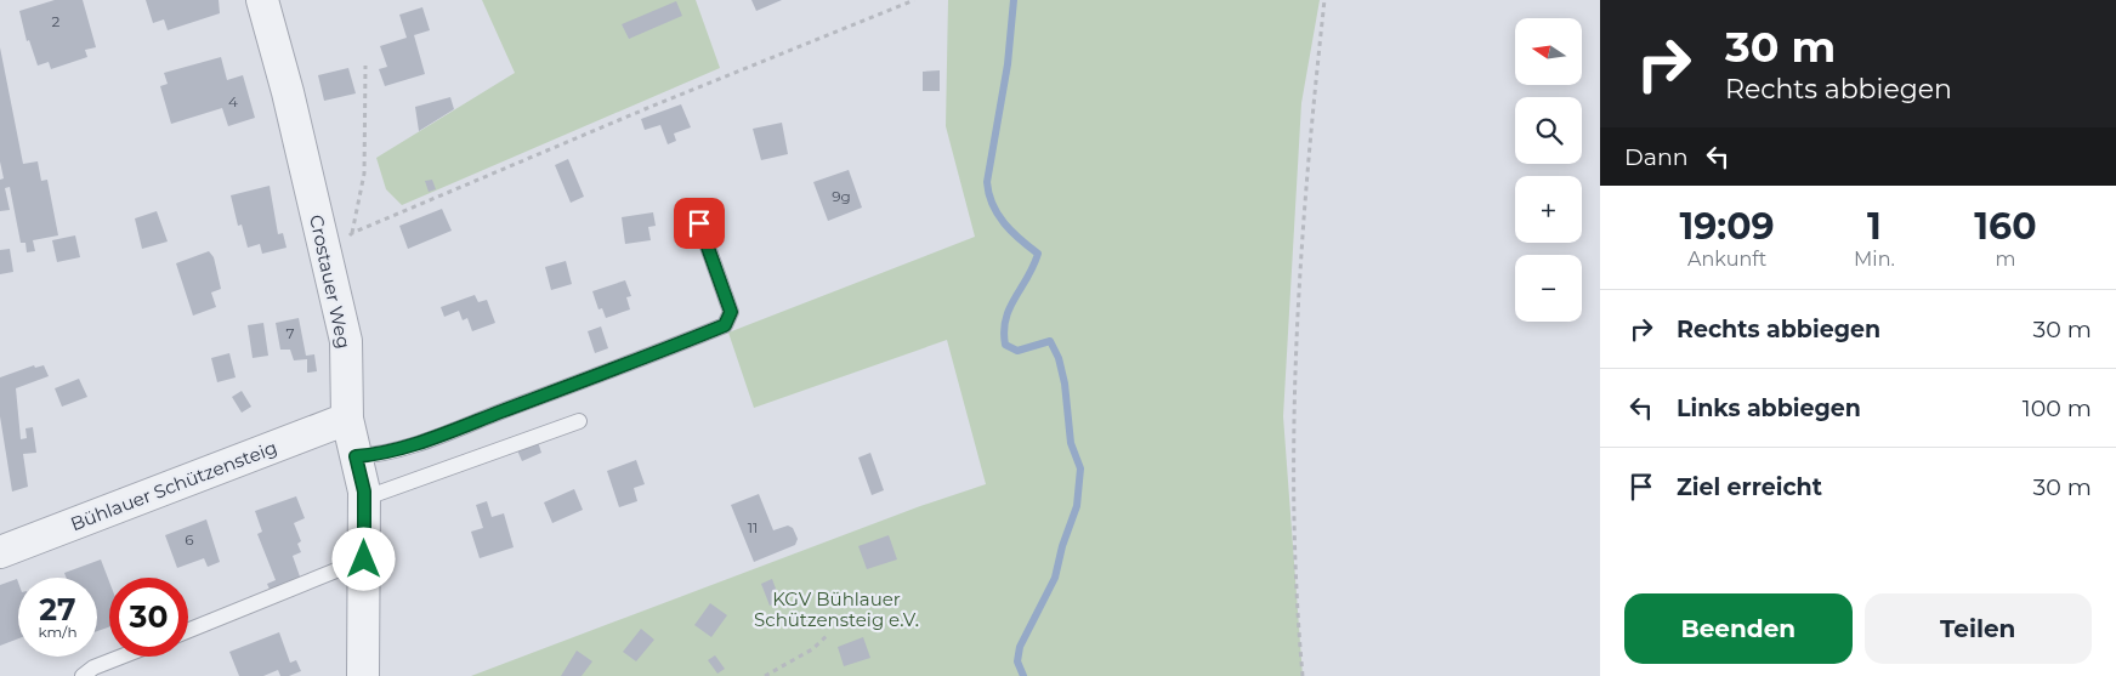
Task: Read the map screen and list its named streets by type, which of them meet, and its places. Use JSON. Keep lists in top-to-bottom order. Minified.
{"streets":{"street":["Crostauer Weg","Bühlauer Schützensteig"]},"crossings":[["Crostauer Weg","Bühlauer Schützensteig"]],"parks":["KGV Bühlauer Schützensteig e.V."],"house_numbers":["2","4","9g","7","11","6"],"north":"left","page":{"turn":["30 m","Rechts abbiegen"],"map_buttons":["+","−"],"then":"Dann","eta":["19:09","Ankunft","1","Min.","160","m"],"list":[{"name":"Rechts abbiegen","value":"30 m"},{"name":"Links abbiegen","value":"100 m"},{"name":"Ziel erreicht","value":"30 m"}],"speed":"27 km/h","limit":"30","buttons":["Beenden","Teilen"]}}
